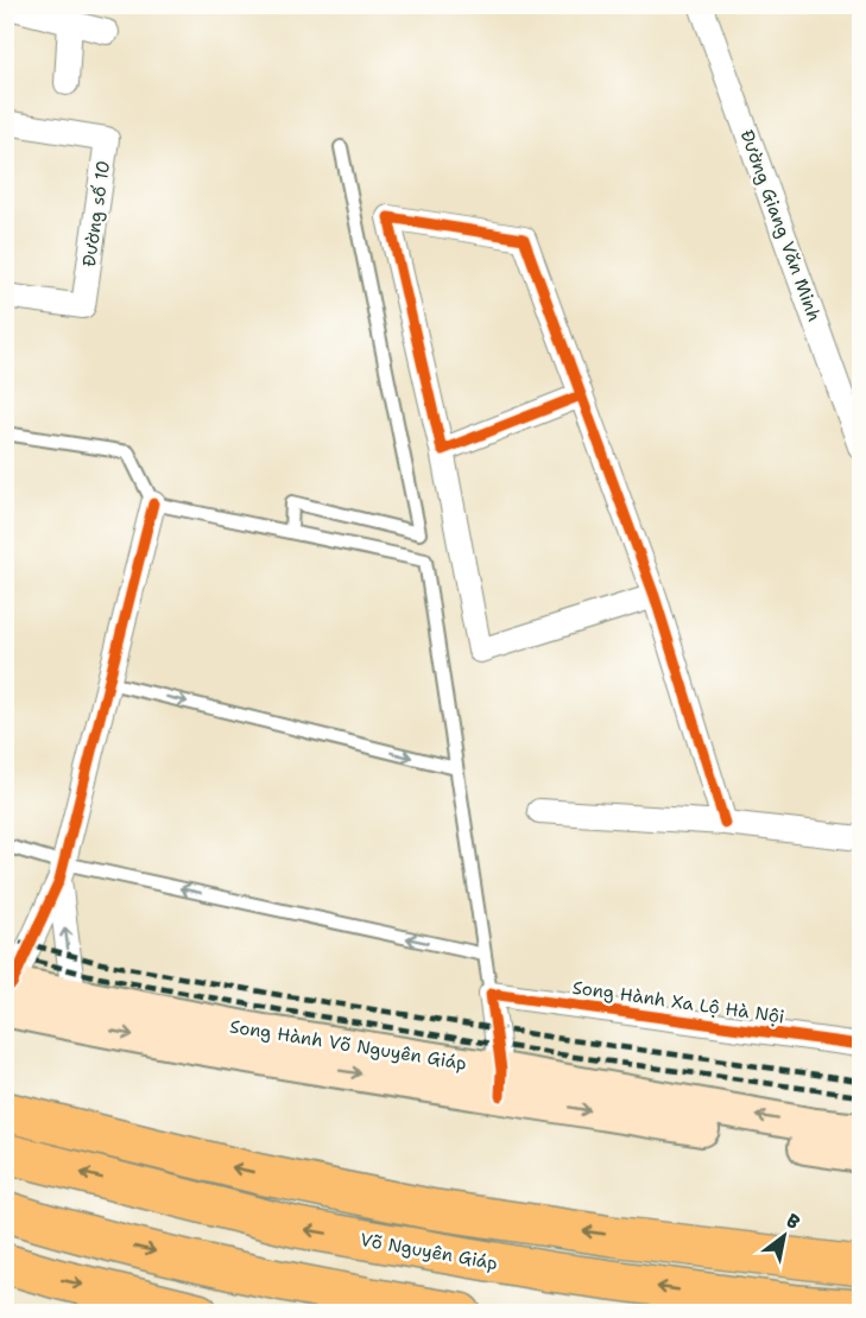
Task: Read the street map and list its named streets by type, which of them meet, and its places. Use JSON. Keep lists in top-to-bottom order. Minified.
{"streets":{"highway":["Võ Nguyên Giáp"],"main road":["Song Hành Võ Nguyên Giáp"],"street":["Đường số 10","Đường Giang Văn Minh","Song Hành Xa Lộ Hà Nội"]},"north":"top right"}
